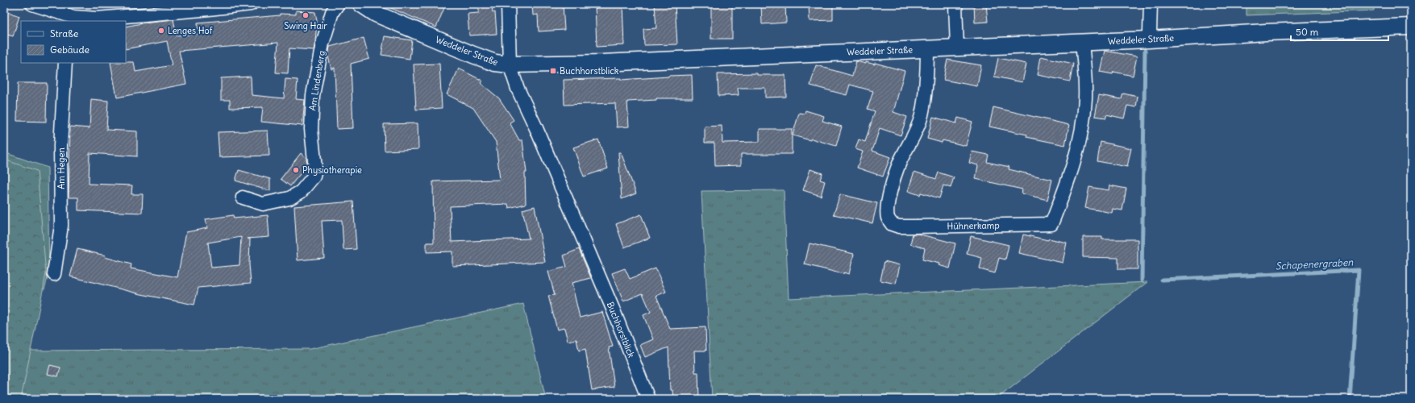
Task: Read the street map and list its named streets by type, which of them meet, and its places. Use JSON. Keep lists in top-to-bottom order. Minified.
{"streets":{"street":["Weddeler Straße","Am Lindenberg","Am Hegen","Hühnerkamp","Buchhorstblick"]},"crossings":[["Weddeler Straße","Hühnerkamp"],["Weddeler Straße","Buchhorstblick"]],"water":["Schapenergraben"],"places":{"other":["Swing Hair","Lenges Hof","Physiotherapie"],"transit":["Buchhorstblick"]},"legend":["Straße","Gebäude"],"scale_bar":"50 m"}
